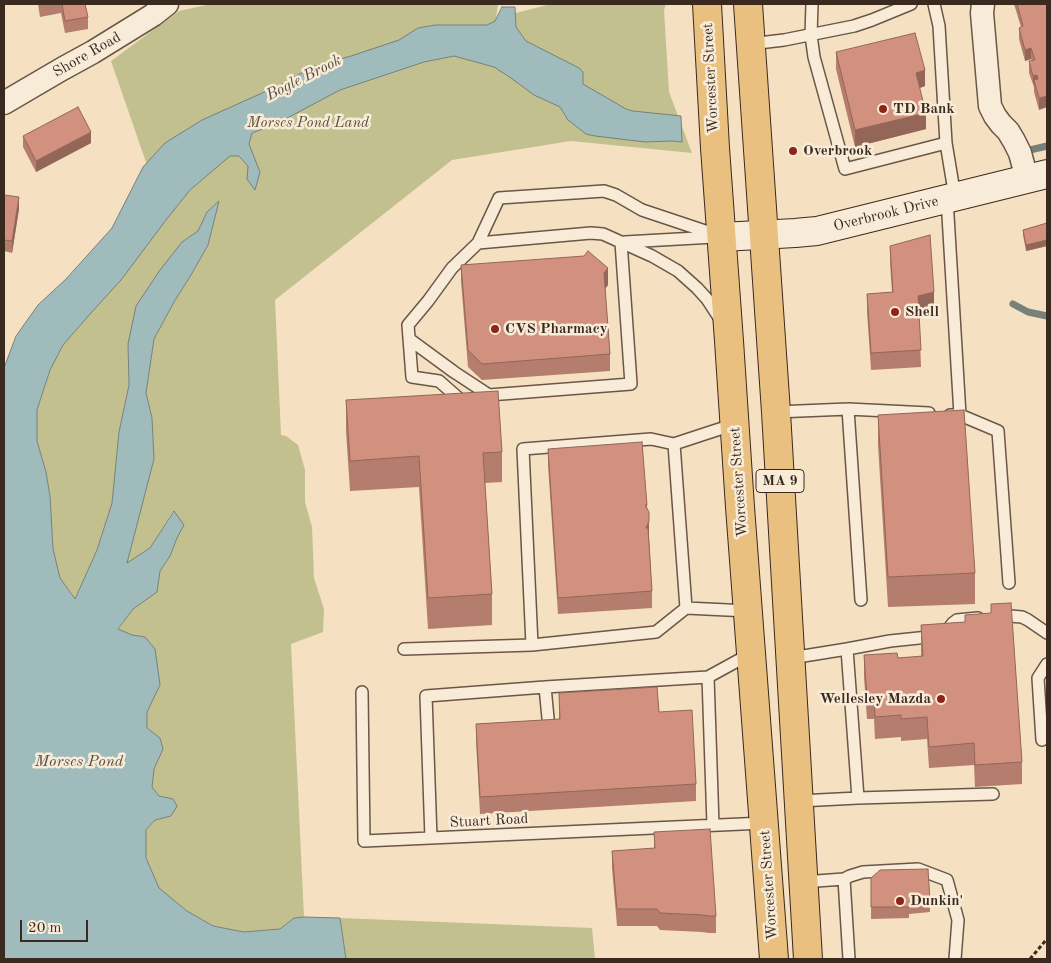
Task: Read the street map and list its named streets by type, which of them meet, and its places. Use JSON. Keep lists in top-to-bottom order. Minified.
{"streets":{"highway":["Worcester Street","MA 9"],"street":["Shore Road","Overbrook Drive"],"lane":["Stuart Road"]},"crossings":[["Worcester Street","Overbrook Drive"],["Worcester Street","Stuart Road"],["Overbrook Drive","MA 9"]],"water":["Bogle Brook","Morses Pond"],"parks":["Morses Pond Land"],"places":["TD Bank","Overbrook","Shell","CVS Pharmacy","Wellesley Mazda","Dunkin'"],"scale_bar":"20 m"}
